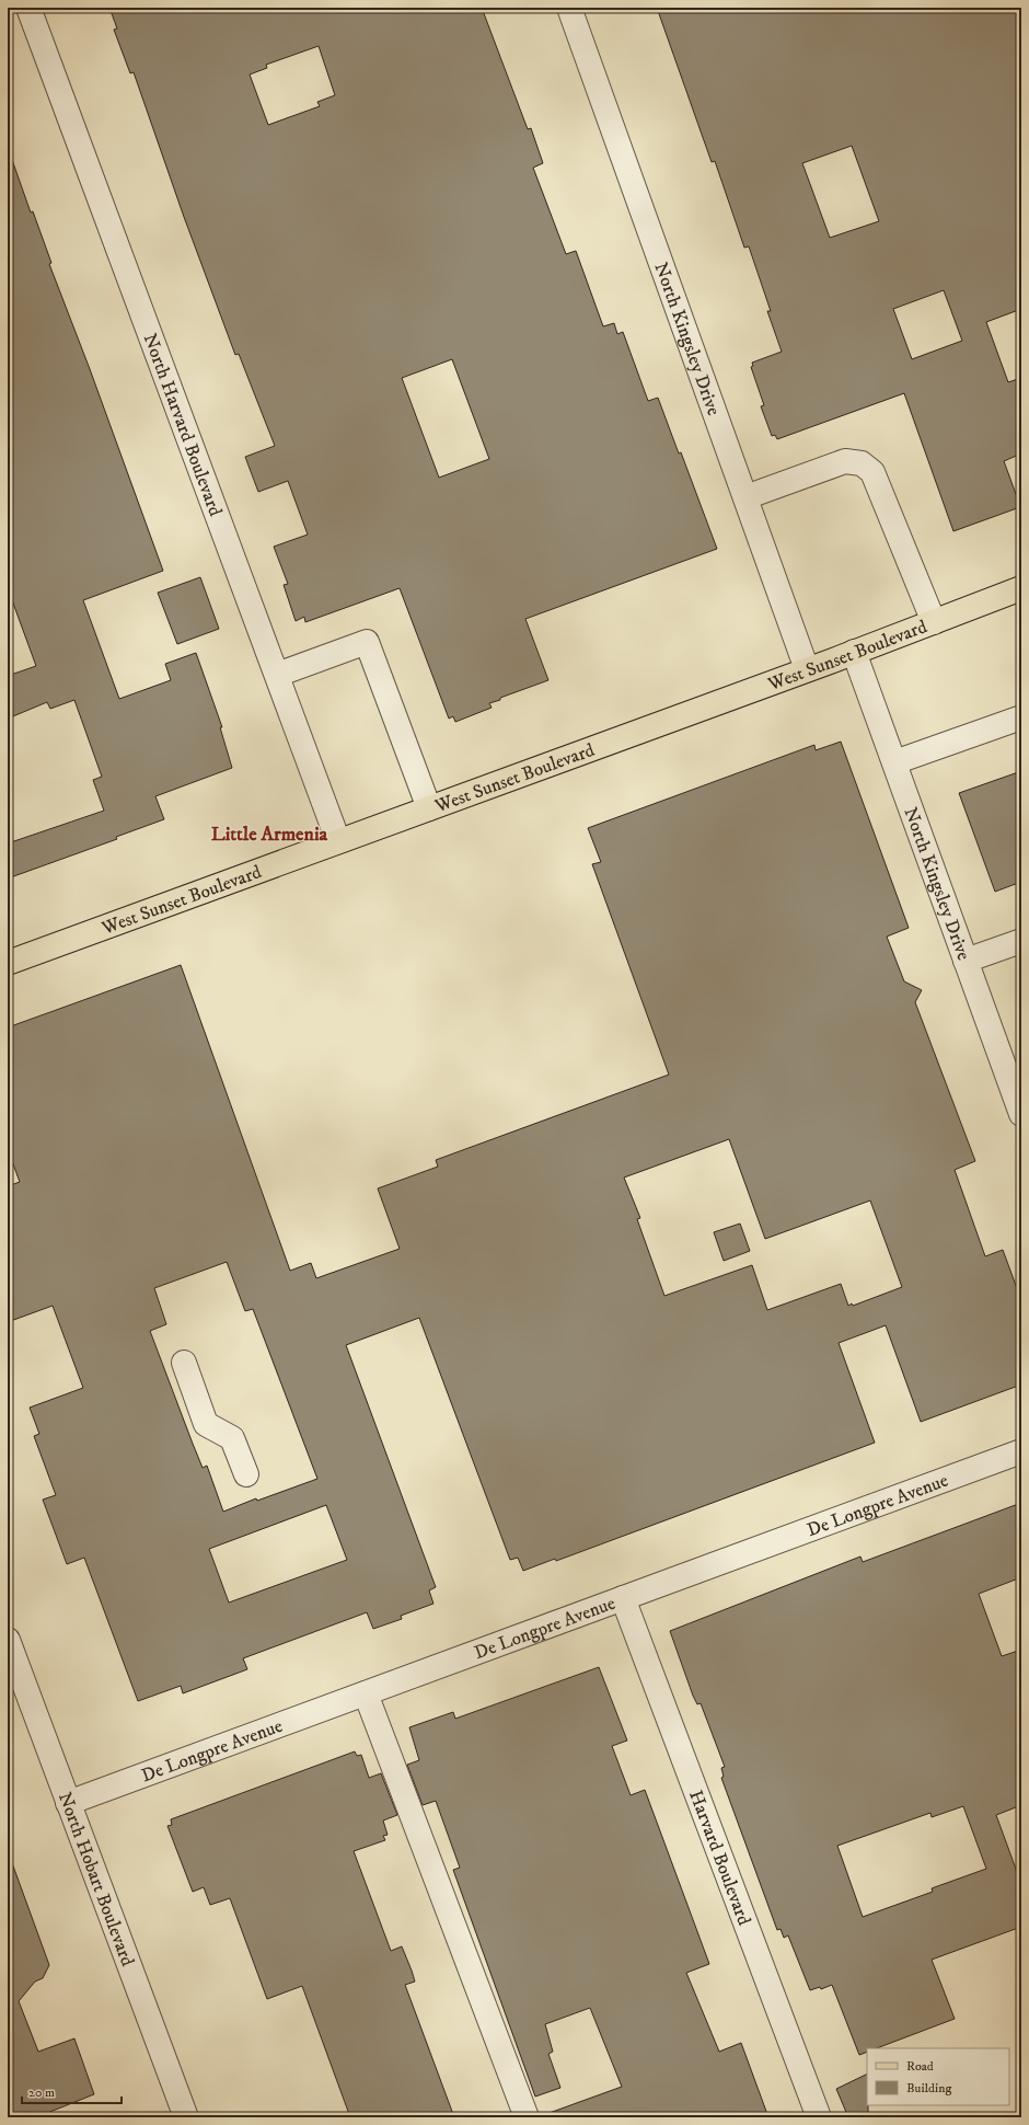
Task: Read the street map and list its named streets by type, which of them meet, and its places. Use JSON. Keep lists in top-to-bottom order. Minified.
{"streets":{"main road":["West Sunset Boulevard"],"street":["North Kingsley Drive","North Harvard Boulevard","De Longpre Avenue","Harvard Boulevard","North Hobart Boulevard"]},"crossings":[["North Kingsley Drive","West Sunset Boulevard"],["North Harvard Boulevard","West Sunset Boulevard"],["De Longpre Avenue","Harvard Boulevard"],["De Longpre Avenue","North Hobart Boulevard"]],"districts":["Little Armenia"],"legend":["Road","Building"],"scale_bar":"20 m"}
